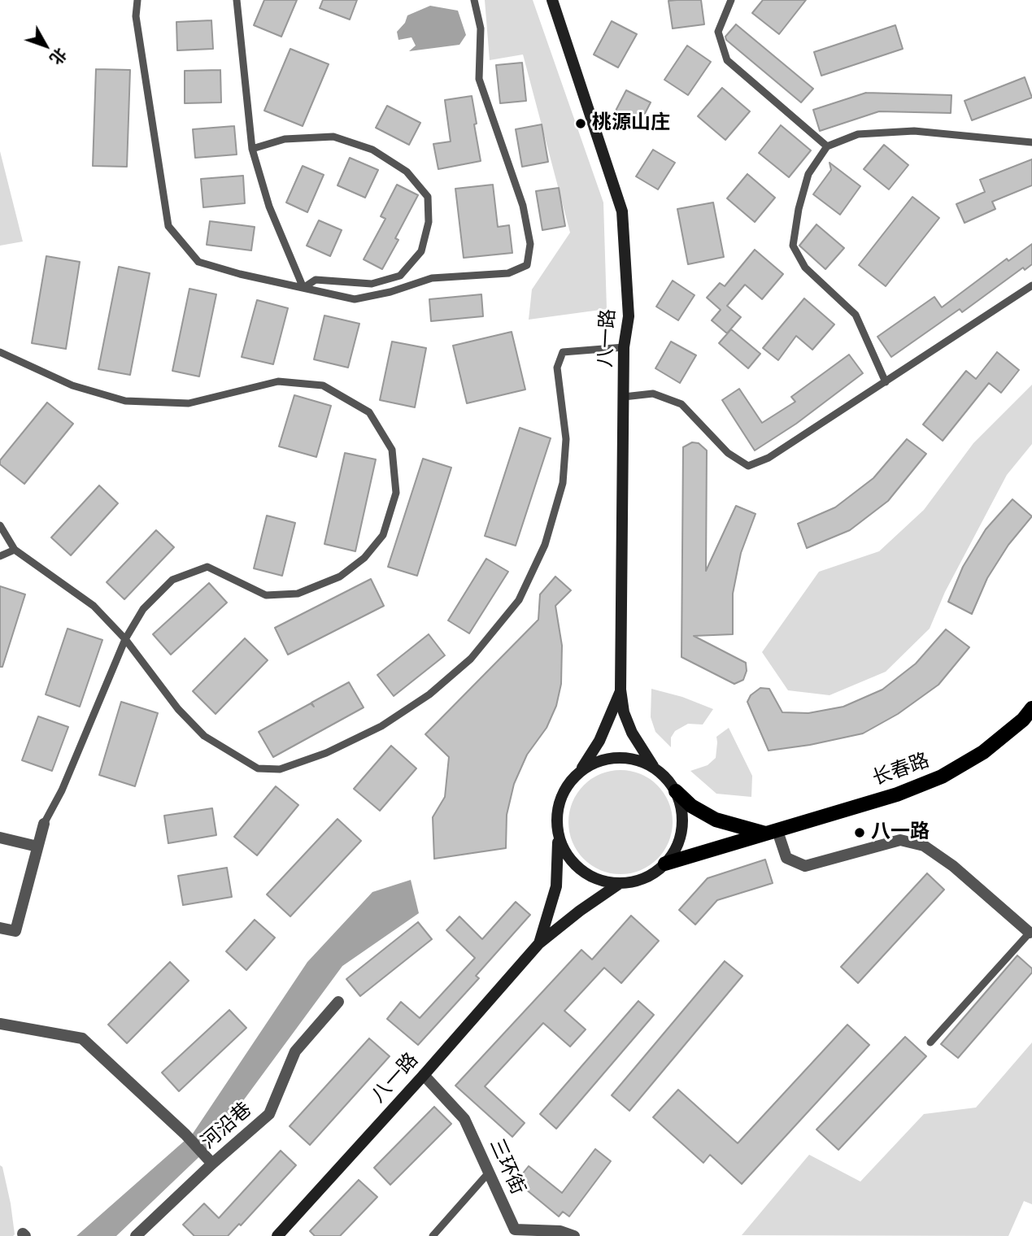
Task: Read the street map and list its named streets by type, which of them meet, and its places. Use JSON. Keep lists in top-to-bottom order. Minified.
{"streets":{"main road":["八一路","长春路"],"street":["河沿巷","三环街"]},"crossings":[["八一路","三环街"]],"places":["桃源山庄","八一路"],"north":"bottom right"}
